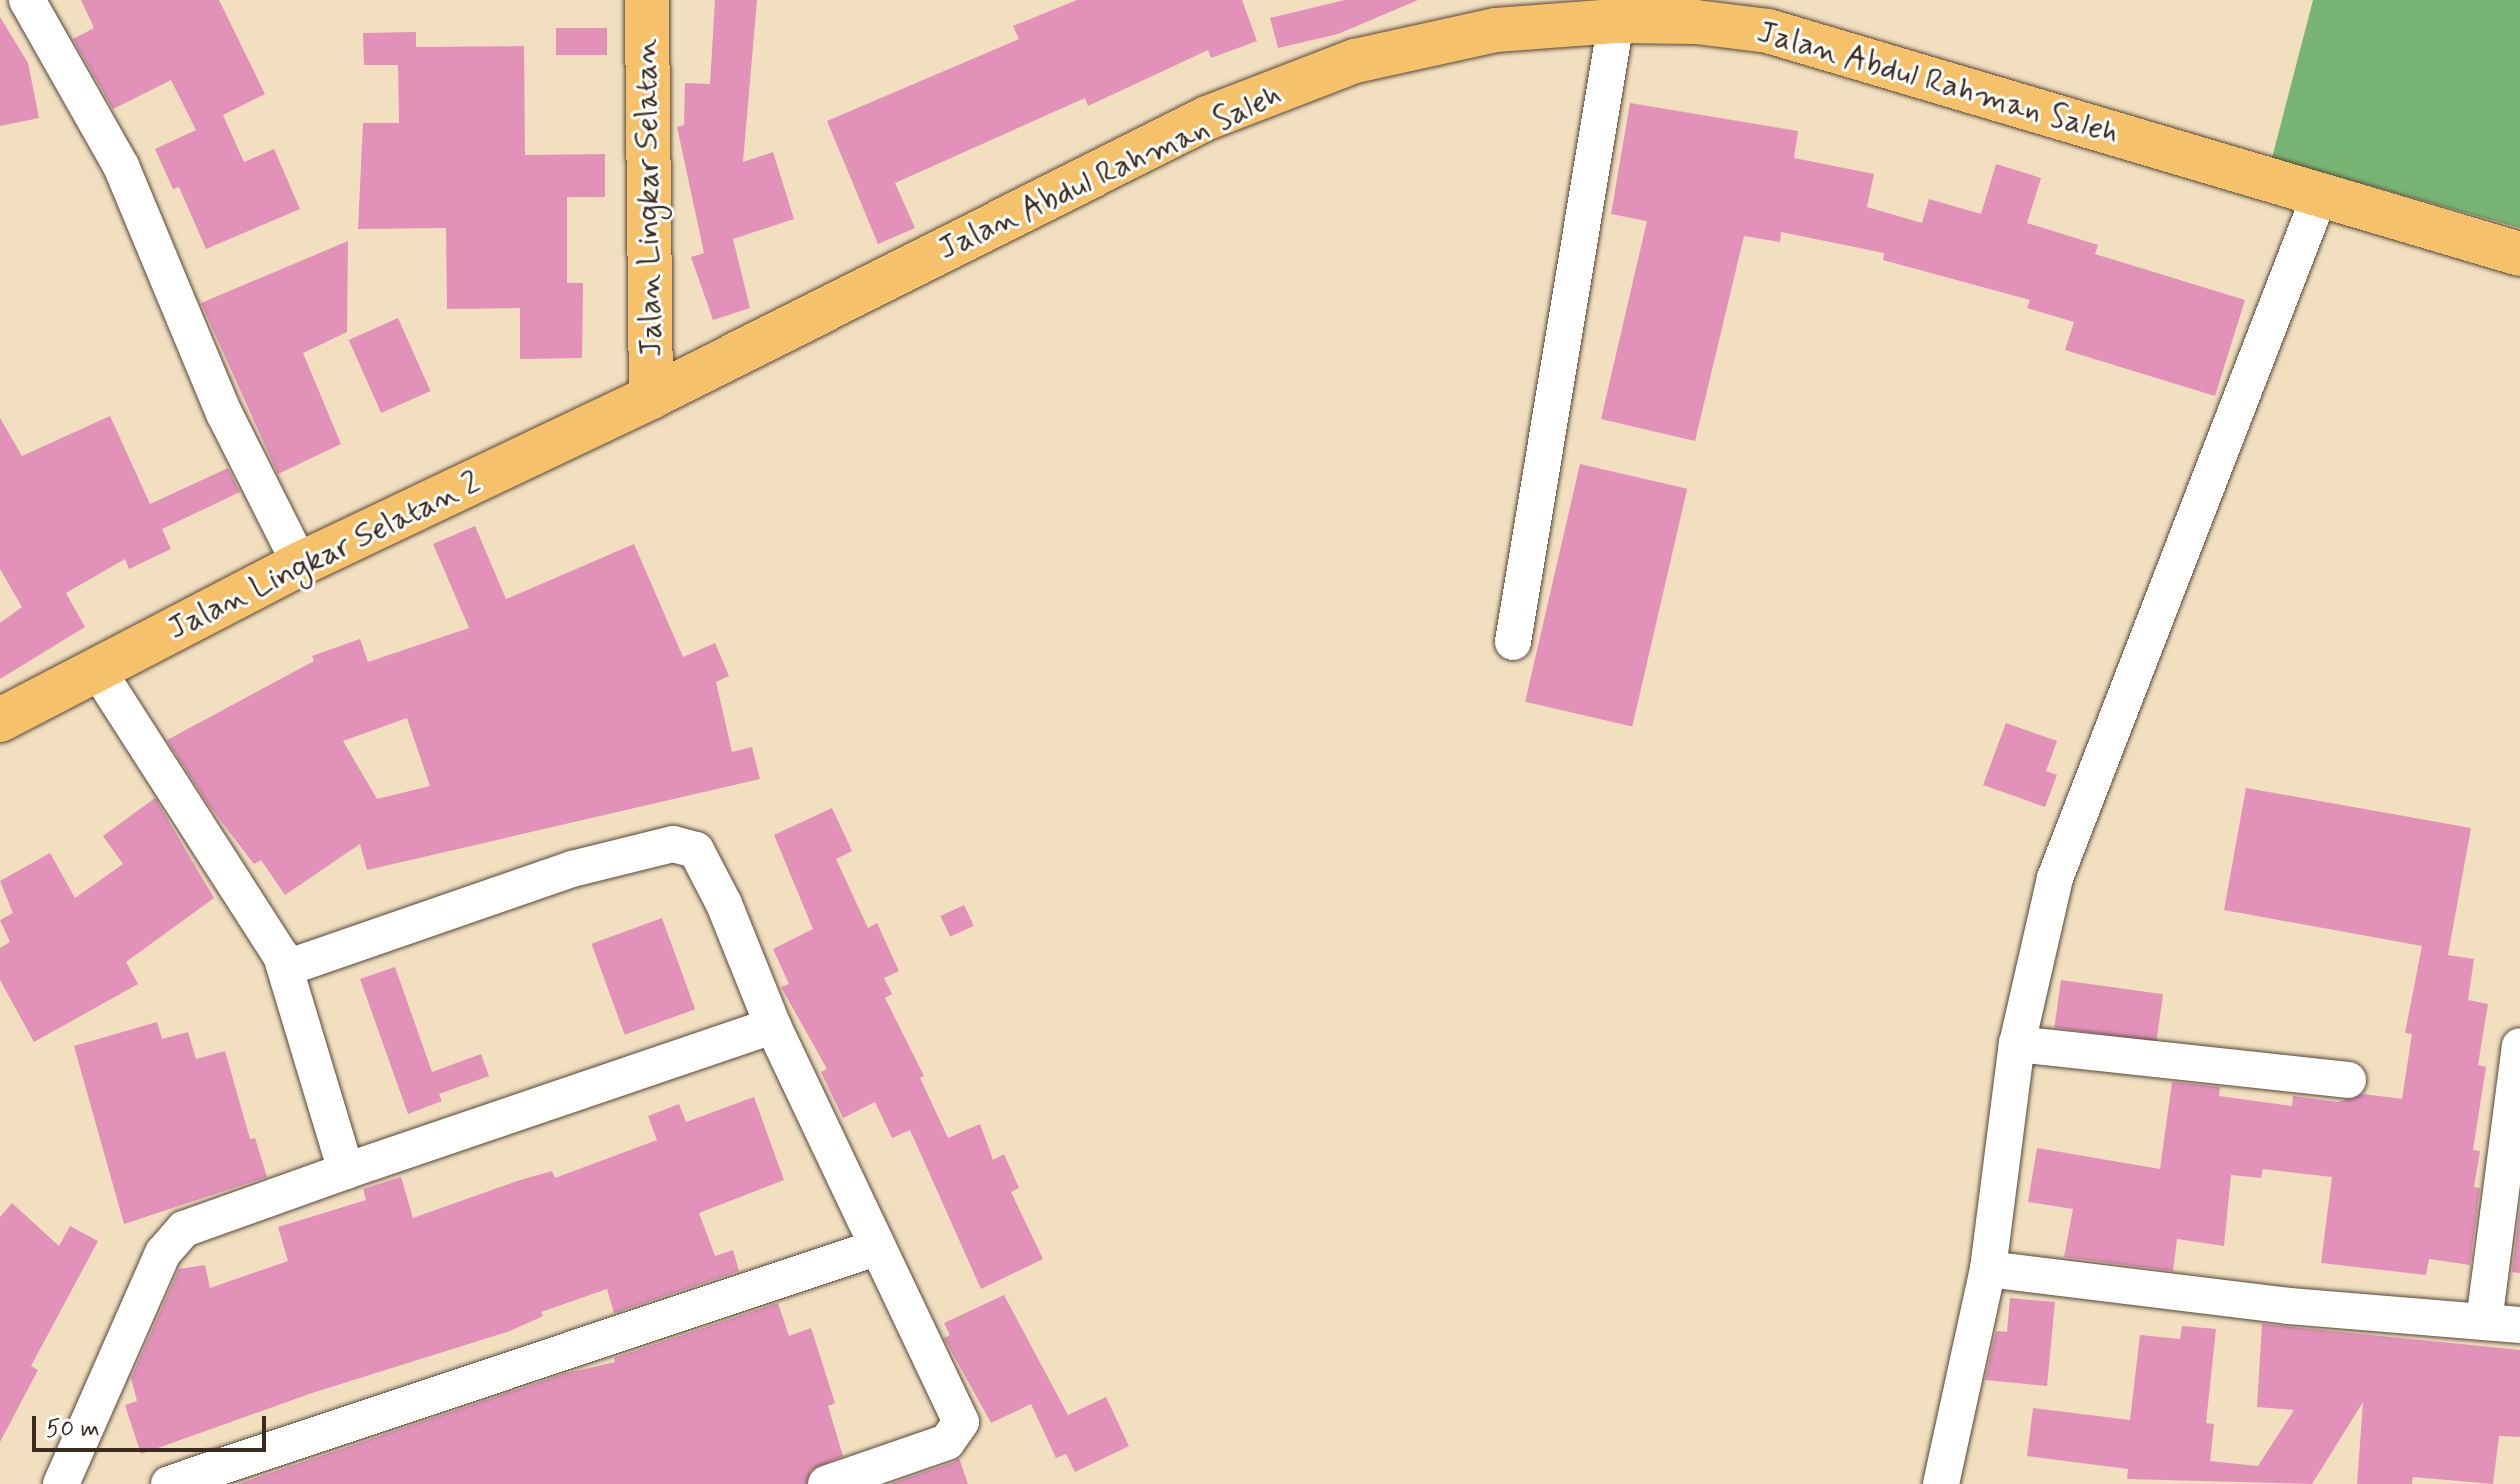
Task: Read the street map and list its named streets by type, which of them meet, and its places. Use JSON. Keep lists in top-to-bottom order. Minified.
{"streets":{"main road":["Jalan Abdul Rahman Saleh","Jalan Lingkar Selatan","Jalan Lingkar Selatan 2"]},"crossings":[["Jalan Abdul Rahman Saleh","Jalan Lingkar Selatan"],["Jalan Abdul Rahman Saleh","Jalan Lingkar Selatan 2"],["Jalan Lingkar Selatan","Jalan Lingkar Selatan 2"]],"scale_bar":"50 m"}
